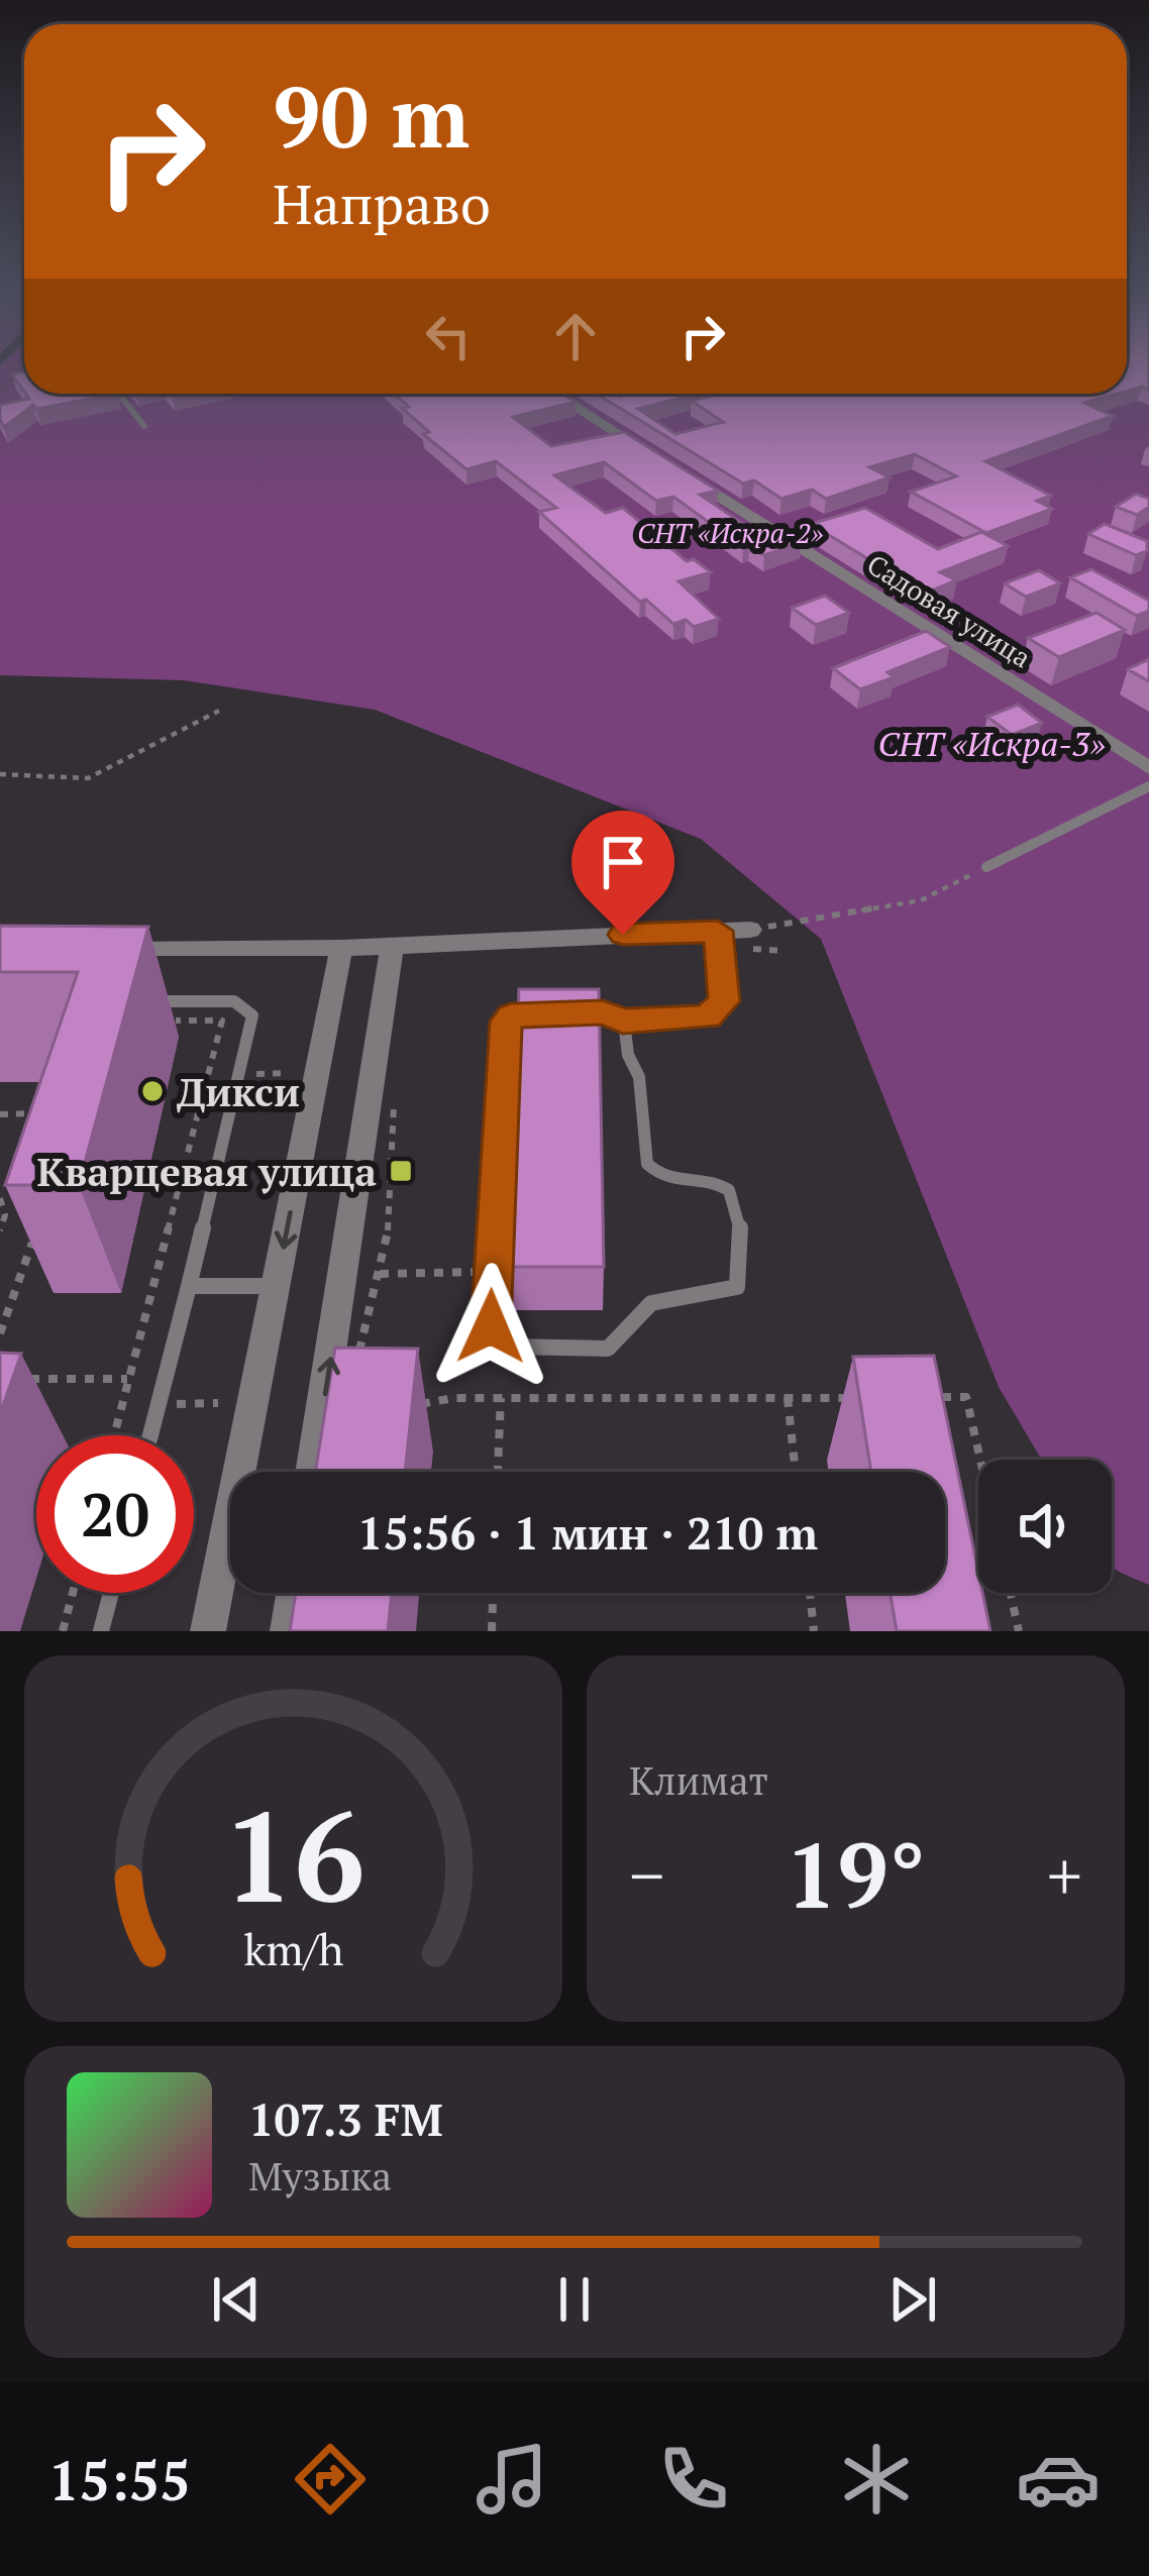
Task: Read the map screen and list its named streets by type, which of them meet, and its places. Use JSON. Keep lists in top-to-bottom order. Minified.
{"streets":{"street":["Садовая улица"]},"parks":["СНТ «Искра-2»","СНТ «Искра-3»"],"places":{"other":["Дикси"],"transit":["Кварцевая улица"]},"page":{"turn":["90 m","Направо"],"limit":"20","trip":"15:56 · 1 мин · 210 m","tile":"Климат","heat":["−","19°","+"],"song":["107.3 FM","Музыка"],"tabs":"15:55","gauge":["16","km/h"]}}
